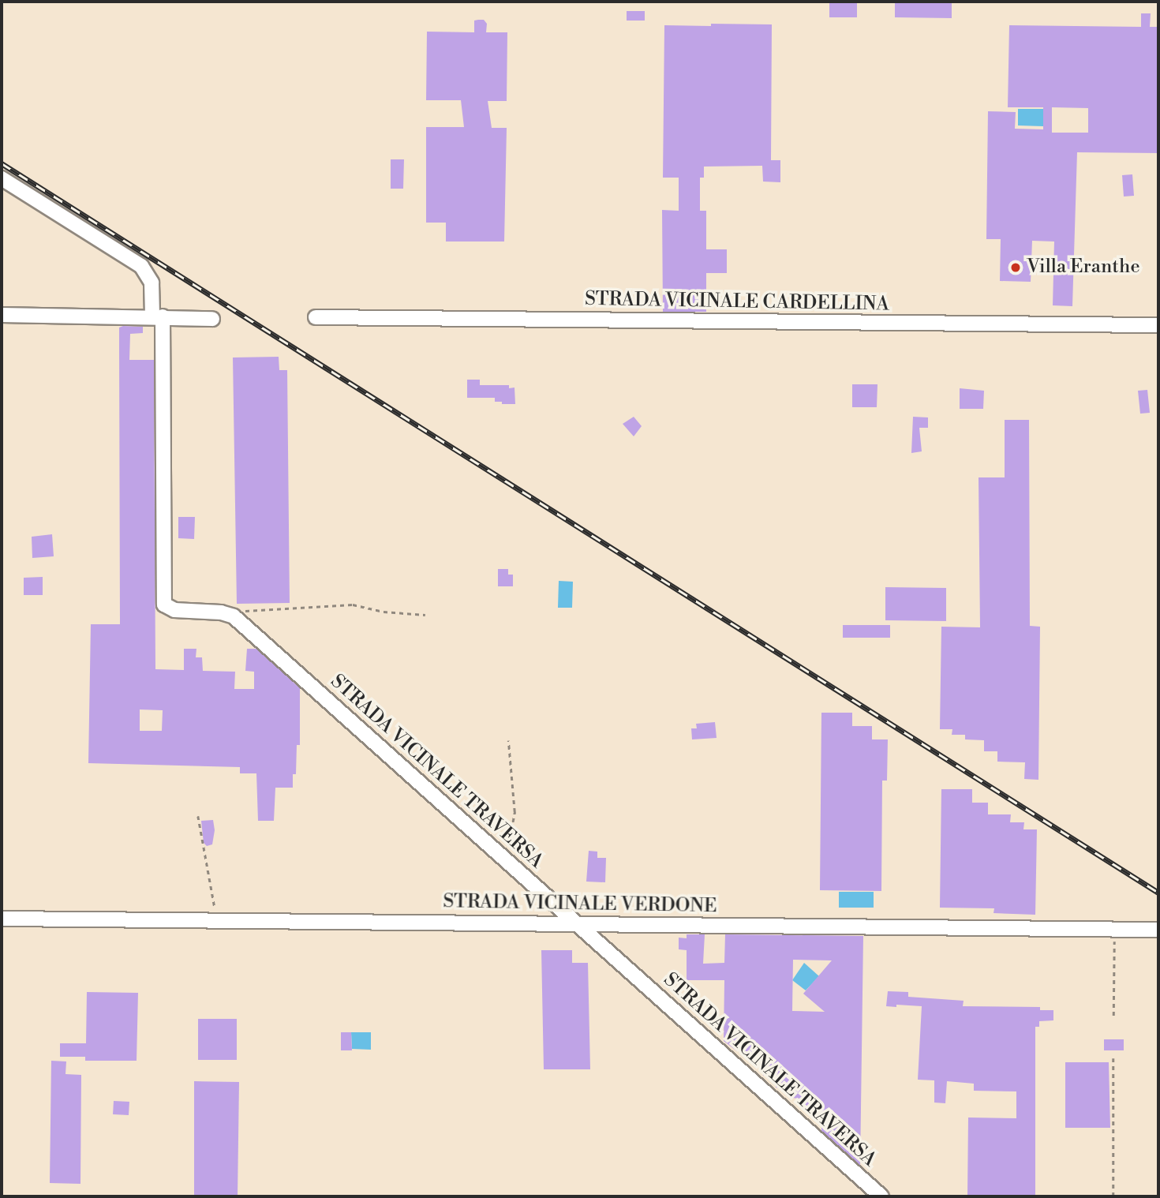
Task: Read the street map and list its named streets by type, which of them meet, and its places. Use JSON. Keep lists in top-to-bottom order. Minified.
{"streets":{"street":["STRADA VICINALE CARDELLINA","STRADA VICINALE TRAVERSA","STRADA VICINALE VERDONE"]},"crossings":[["STRADA VICINALE TRAVERSA","STRADA VICINALE VERDONE"]],"places":["Villa Eranthe"]}
